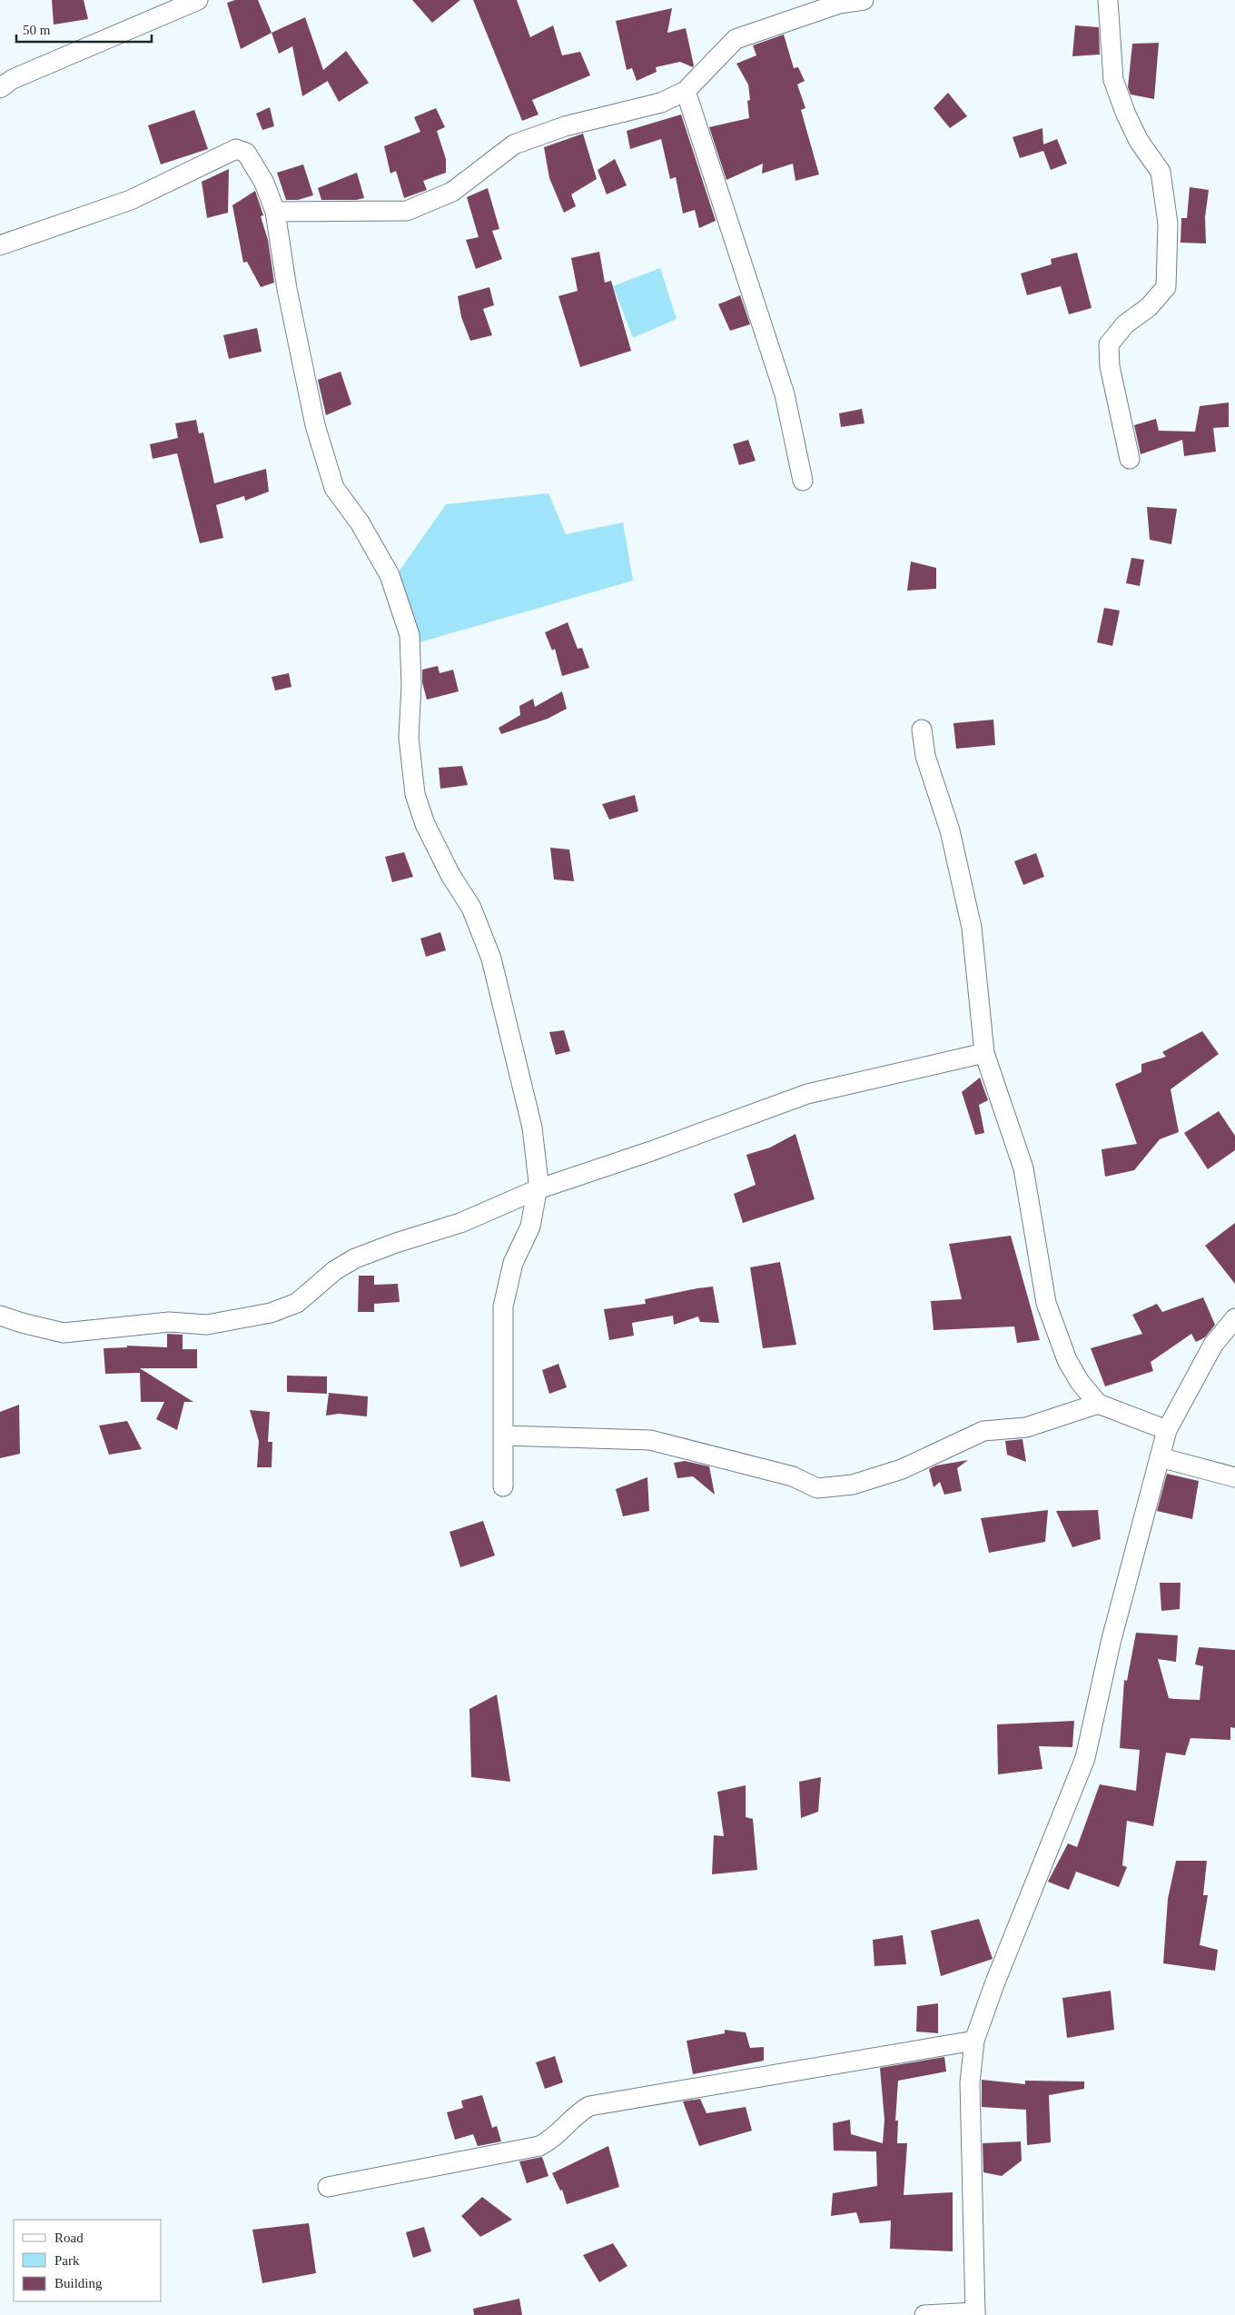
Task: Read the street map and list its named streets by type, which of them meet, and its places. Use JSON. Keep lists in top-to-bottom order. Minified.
{"legend":["Road","Park","Building"],"scale_bar":"50 m"}
